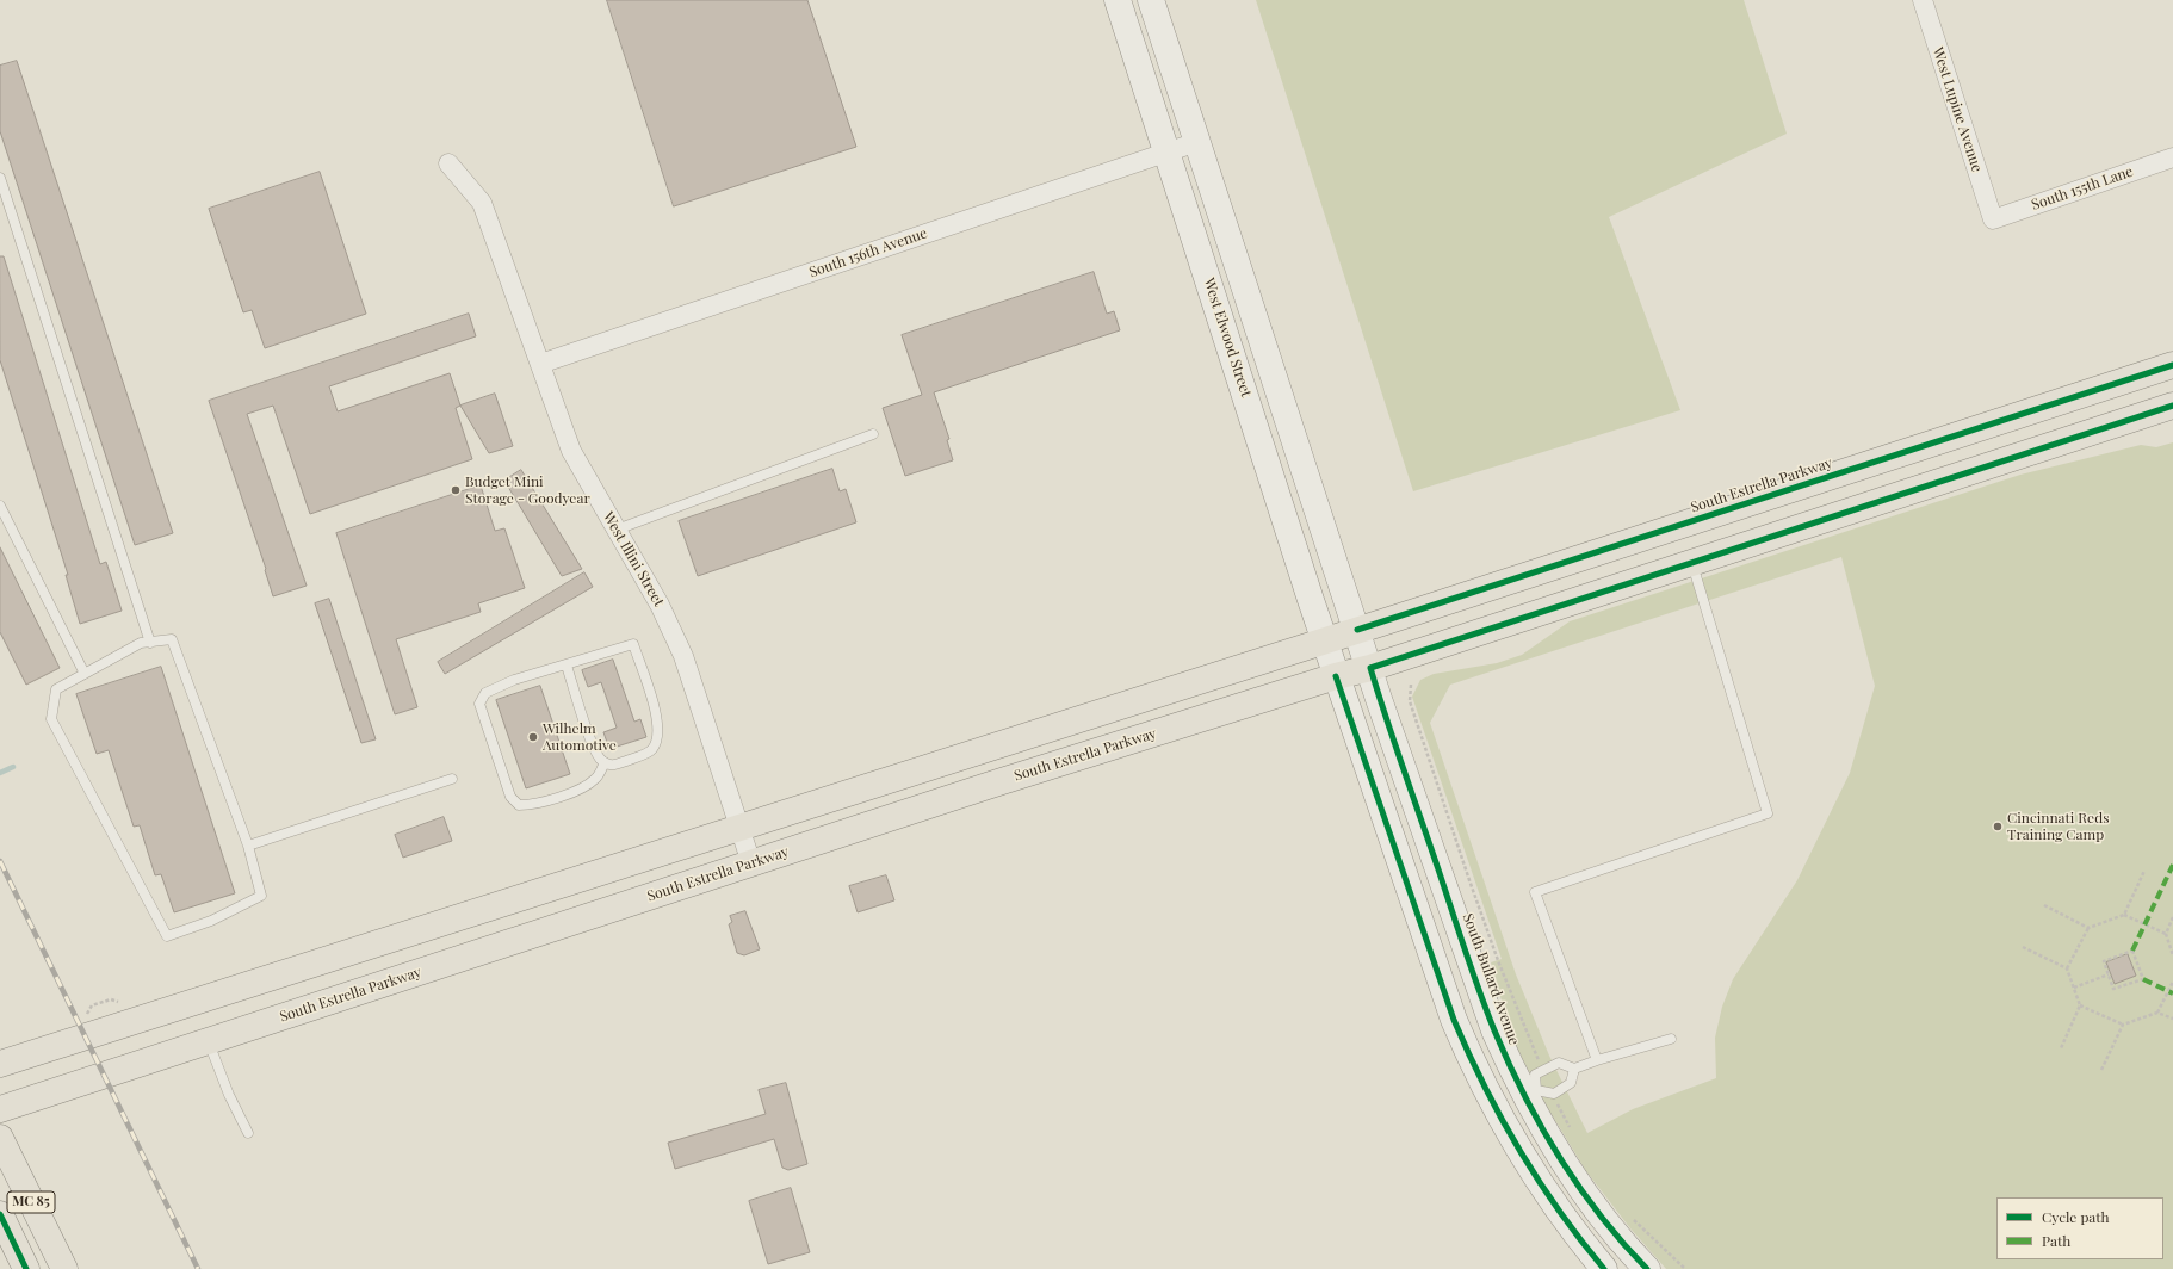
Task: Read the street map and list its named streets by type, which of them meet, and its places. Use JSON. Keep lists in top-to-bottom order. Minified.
{"streets":{"main road":["West Elwood Street","South Estrella Parkway","South Bullard Avenue","MC 85"],"street":["West Lupine Avenue","South 155th Lane","South 156th Avenue","West Illini Street"]},"crossings":[["West Lupine Avenue","South 155th Lane"],["South 156th Avenue","West Elwood Street"],["South 156th Avenue","West Illini Street"],["West Elwood Street","South Estrella Parkway"],["South Estrella Parkway","West Illini Street"],["South Estrella Parkway","South Bullard Avenue"]],"places":["Budget Mini Storage - Goodyear","Wilhelm Automotive","Cincinnati Reds Training Camp"],"legend":["Cycle path","Path"]}
